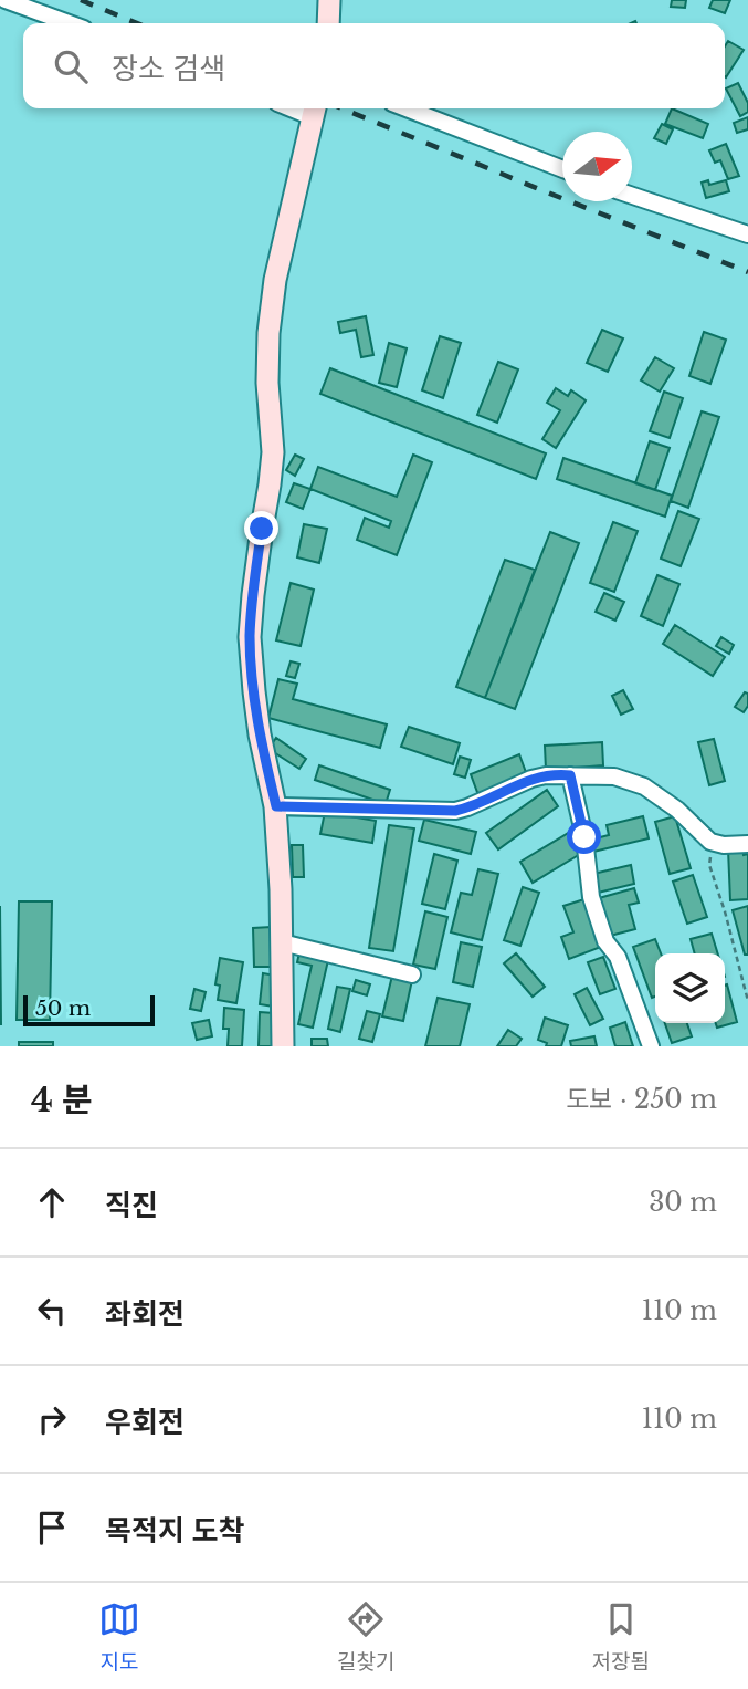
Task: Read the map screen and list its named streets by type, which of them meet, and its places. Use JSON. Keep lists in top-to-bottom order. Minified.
{"scale_bar":"50 m","north":"right","page":{"search":"장소 검색","scale":"50 m","heading":["4 분","도보 · 250 m"],"list":[["직진","30 m"],["좌회전","110 m"],["우회전","110 m"],"목적지 도착"],"nav":["지도","길찾기","저장됨"]}}
